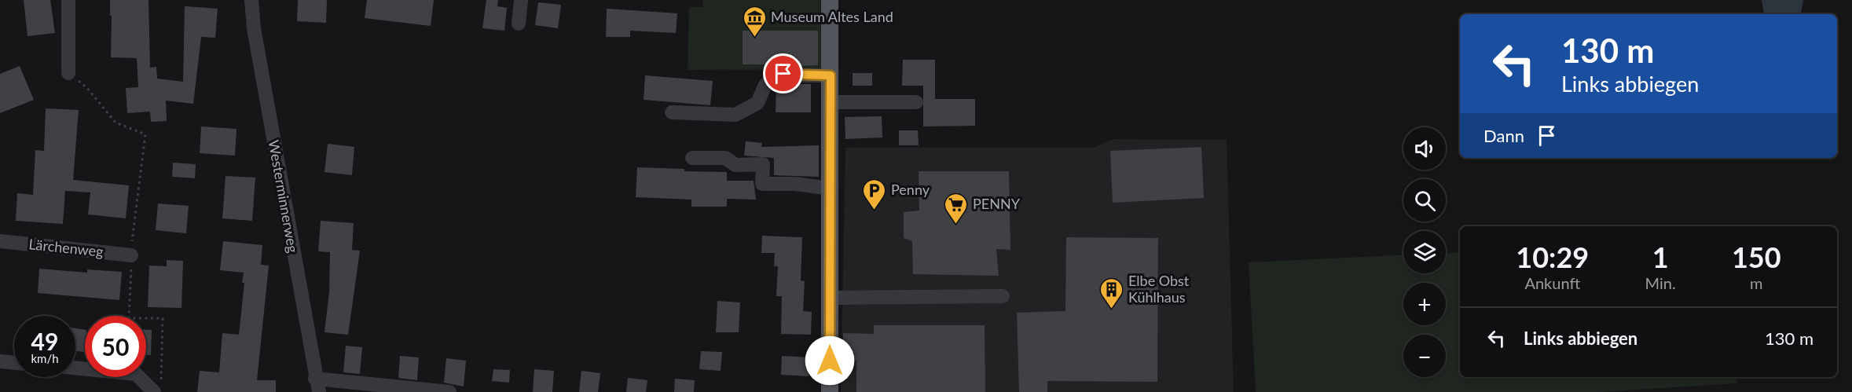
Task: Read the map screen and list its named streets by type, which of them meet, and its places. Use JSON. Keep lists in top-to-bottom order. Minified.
{"streets":{"street":["Westerminnerweg","Lärchenweg"]},"places":{"museum":["Museum Altes Land"],"parking":["Penny"],"supermarket":["PENNY"],"building":["Elbe Obst Kühlhaus"]},"page":{"turn":["130 m","Links abbiegen"],"then":"Dann","map_buttons":["+","−"],"eta":["10:29","Ankunft","1","Min.","150","m"],"list":[{"name":"Links abbiegen","value":"130 m"}],"speed":"49 km/h","limit":"50"}}
